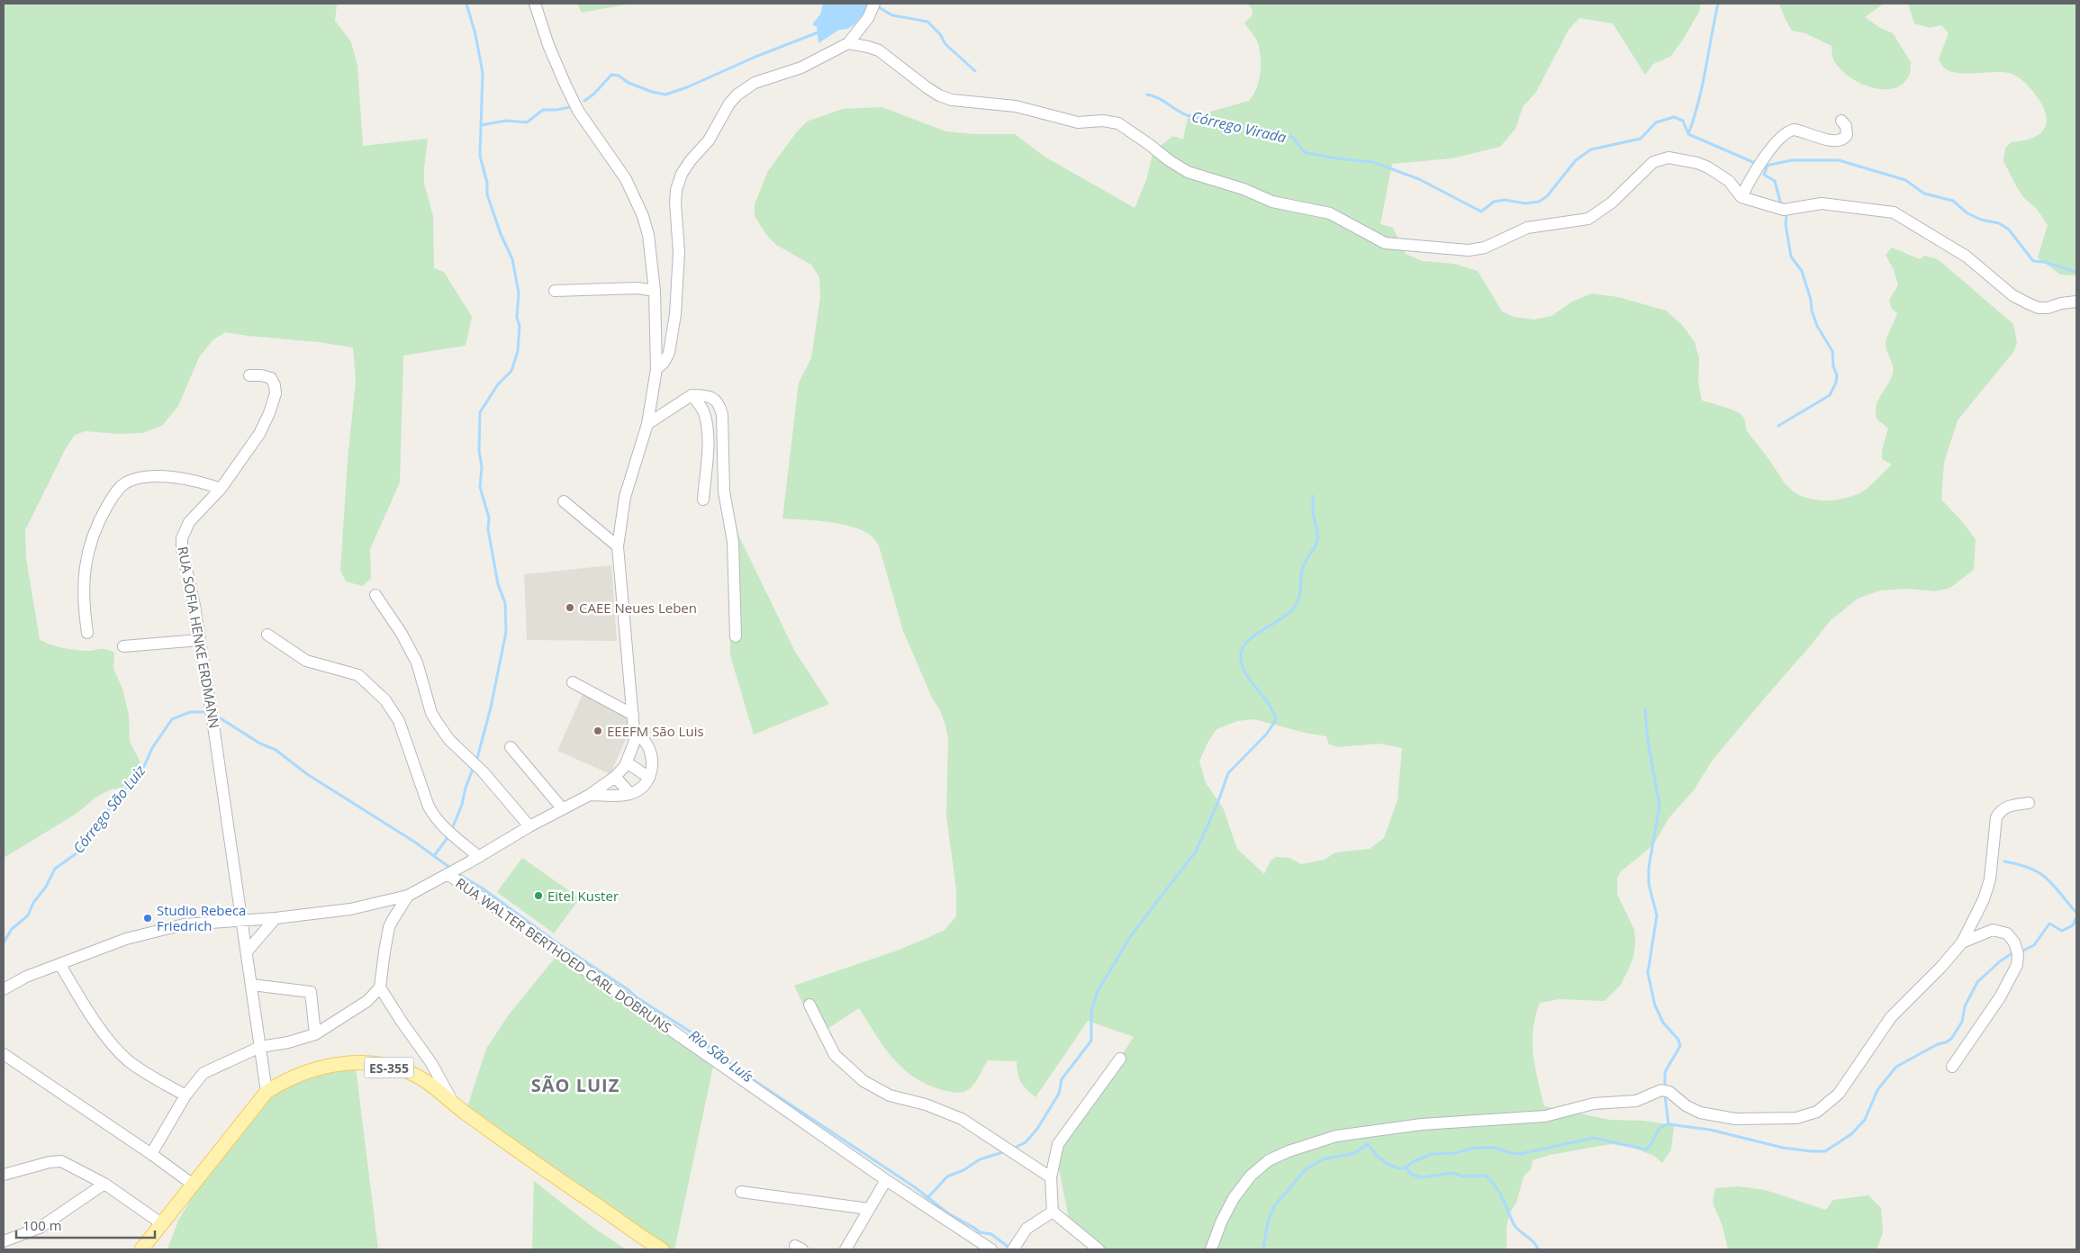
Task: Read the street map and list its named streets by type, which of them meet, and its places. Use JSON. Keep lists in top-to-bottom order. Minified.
{"streets":{"main road":["ES-355"],"street":["RUA SOFIA HENKE ERDMANN","RUA WALTER BERTHOED CARL DOBRUNS"]},"crossings":[["RUA SOFIA HENKE ERDMANN","ES-355"]],"districts":["SÃO LUIZ"],"water":["Córrego Virada","Córrego São Luiz","Rio São Luís"],"places":["CAEE Neues Leben","EEEFM São Luis","Eitel Kuster","Studio Rebeca Friedrich"],"scale_bar":"100 m"}
